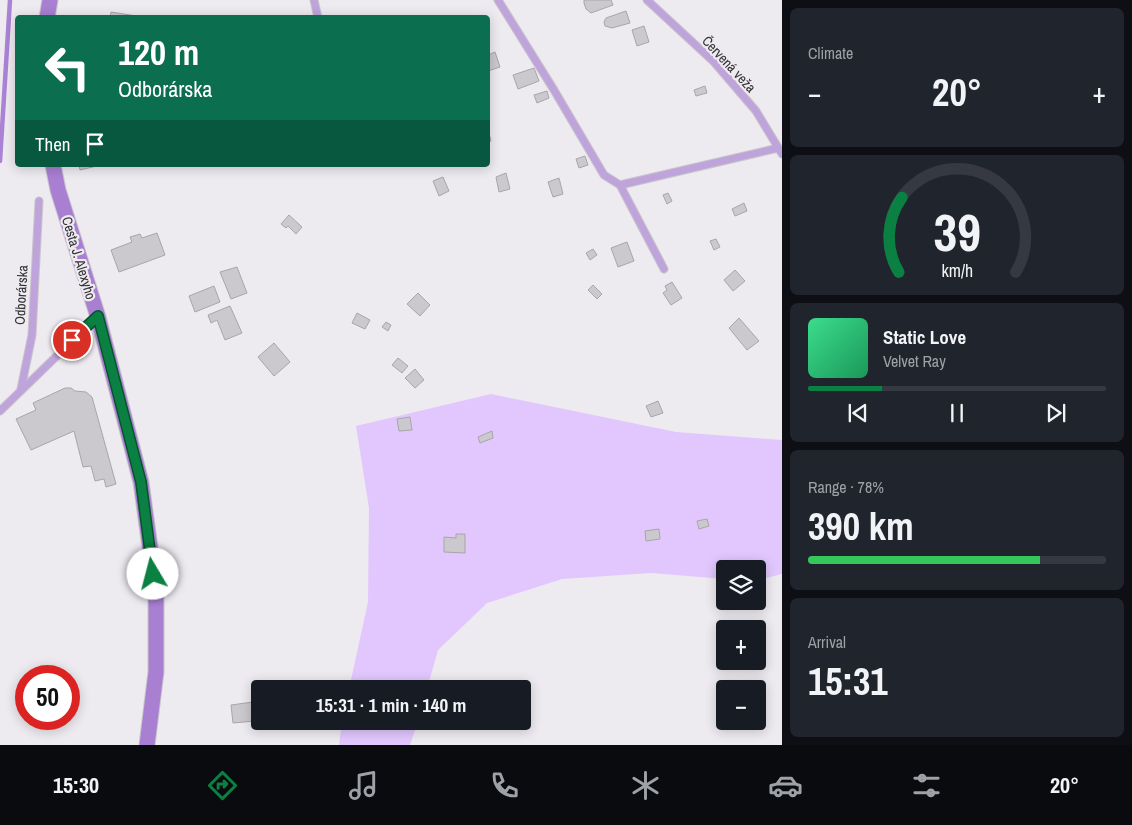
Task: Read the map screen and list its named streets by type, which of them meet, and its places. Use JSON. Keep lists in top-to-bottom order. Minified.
{"streets":{"main road":["Cesta J. Alexyho"],"lane":["Červená veža","Odborárska"]},"page":{"tile":["Climate",["Range · 78%","390 km"],["Arrival","15:31"]],"turn":["120 m","Odborárska"],"heat":["−","20°","+"],"then":"Then","song":["Static Love","Velvet Ray"],"map_buttons":["+","−"],"limit":"50","trip":"15:31 · 1 min · 140 m","tabs":["15:30","20°"],"gauge":["39","km/h"]}}
